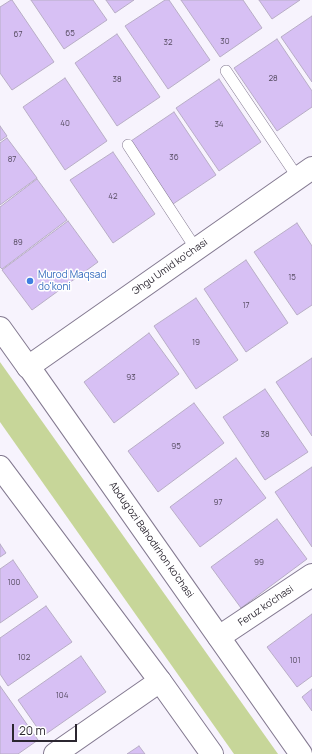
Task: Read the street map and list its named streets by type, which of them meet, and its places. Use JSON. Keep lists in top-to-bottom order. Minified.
{"streets":{"main road":["Эhgu Umid ko’chasi","Abdug’ozi Bahodirhon ko’chasi","Feruz ko'chasi"]},"crossings":[["Эhgu Umid ko’chasi","Abdug’ozi Bahodirhon ko’chasi"],["Abdug’ozi Bahodirhon ko’chasi","Feruz ko'chasi"]],"places":["Murod Maqsad do'koni"],"house_numbers":["65","67","30","32","28","38","40","34","36","87","42","89","15","17","19","93","38","95","97","99","100","102","101","104"],"scale_bar":"20 m"}
